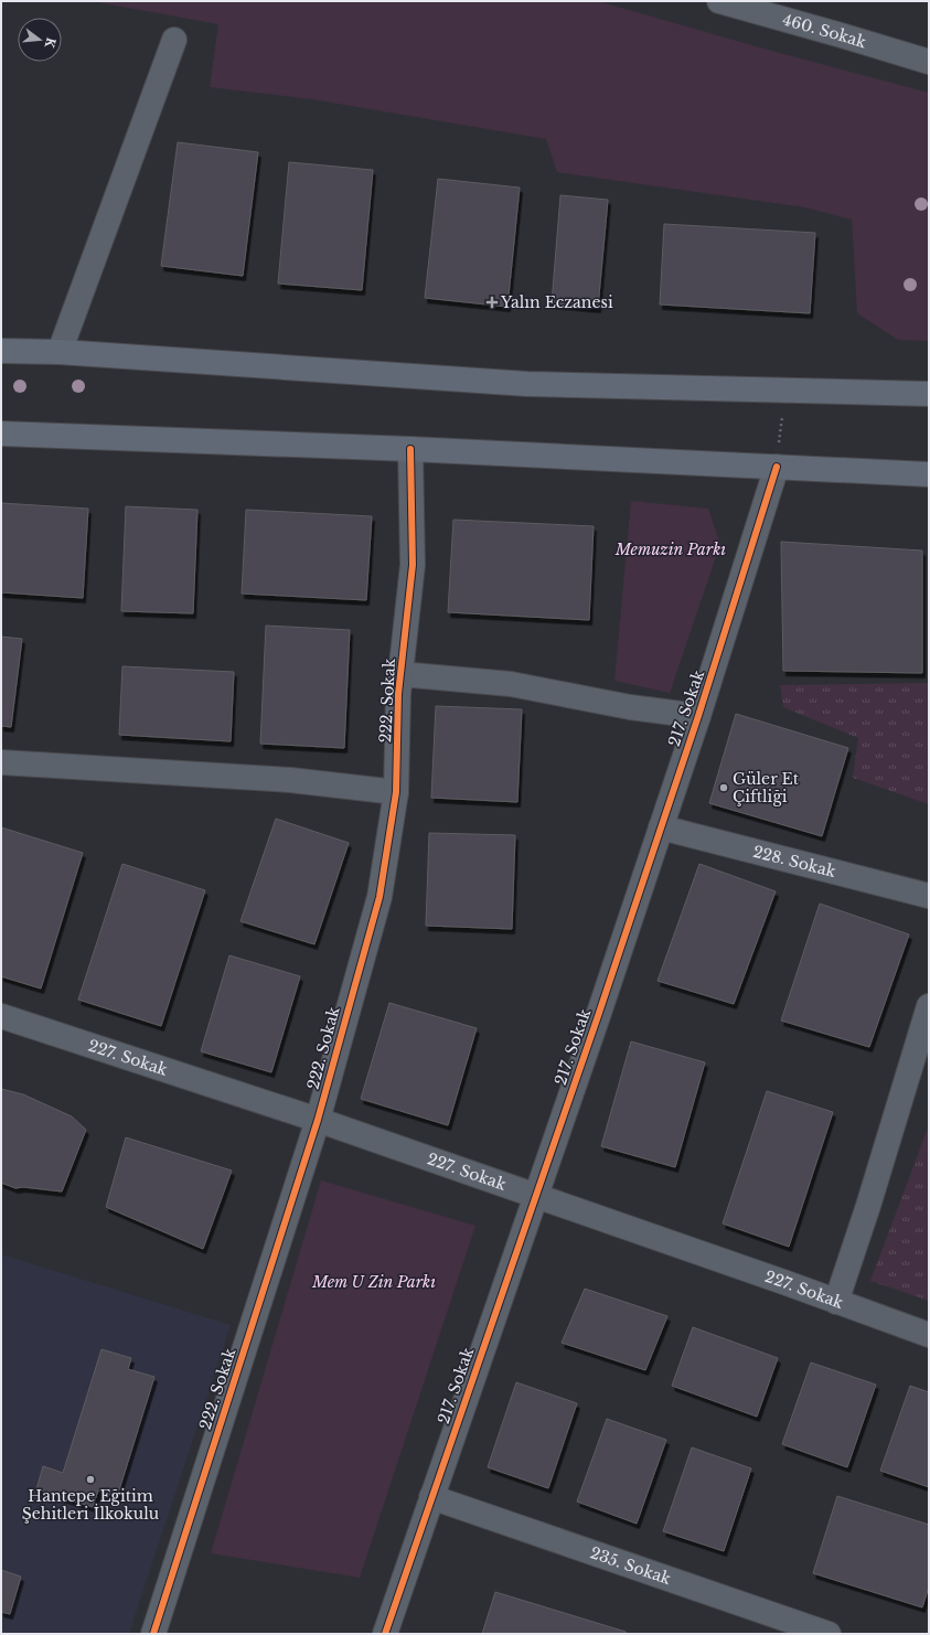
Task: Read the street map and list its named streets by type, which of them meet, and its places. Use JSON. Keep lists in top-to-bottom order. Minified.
{"streets":{"street":["460. Sokak","222. Sokak","217. Sokak","228. Sokak","227. Sokak","235. Sokak"]},"crossings":[["222. Sokak","227. Sokak"],["217. Sokak","228. Sokak"],["217. Sokak","227. Sokak"],["217. Sokak","235. Sokak"]],"parks":["Memuzin Parkı","Mem U Zin Parkı"],"places":{"health":["Yalın Eczanesi"],"other":["Güler Et Çiftliği","Hantepe Eğitim Şehitleri İlkokulu"]},"north":"right"}
